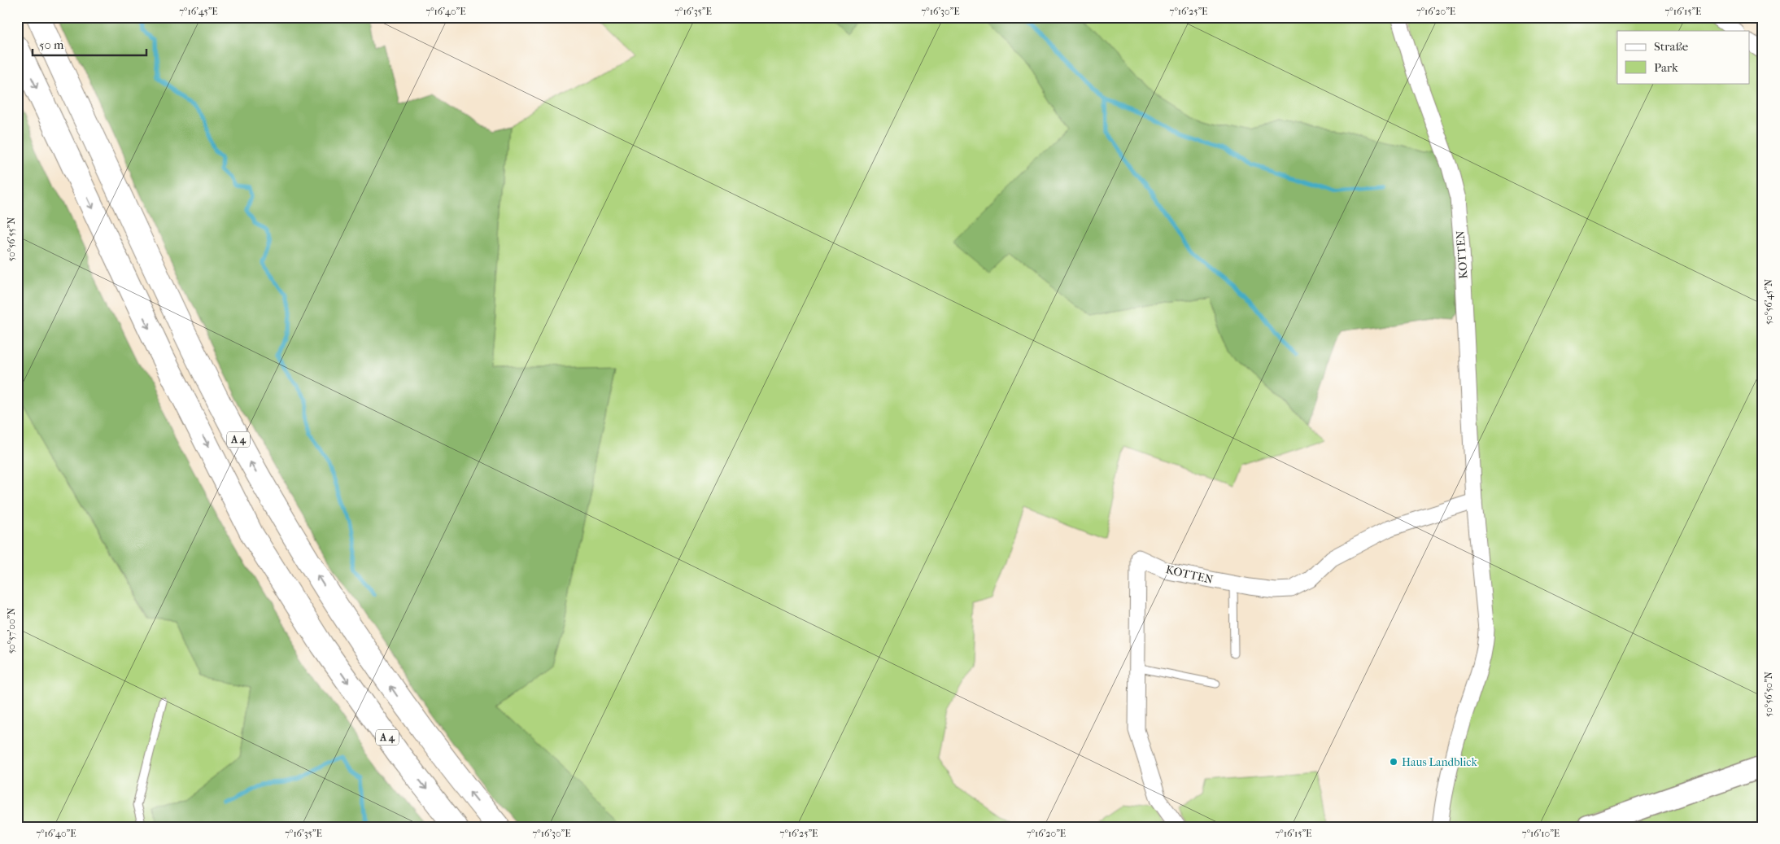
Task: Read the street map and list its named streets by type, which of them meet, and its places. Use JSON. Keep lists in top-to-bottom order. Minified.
{"streets":{"highway":["A 4"],"street":["KOTTEN"]},"places":["Haus Landblick"],"legend":["Straße","Park"],"scale_bar":"50 m","coordinates":["7°16'45\"E","7°16'40\"E","7°16'35\"E","7°16'30\"E","7°16'25\"E","7°16'20\"E","7°16'15\"E","50°56'55\"N","50°56'45\"N","50°57'00\"N","50°56'50\"N","7°16'10\"E"]}
